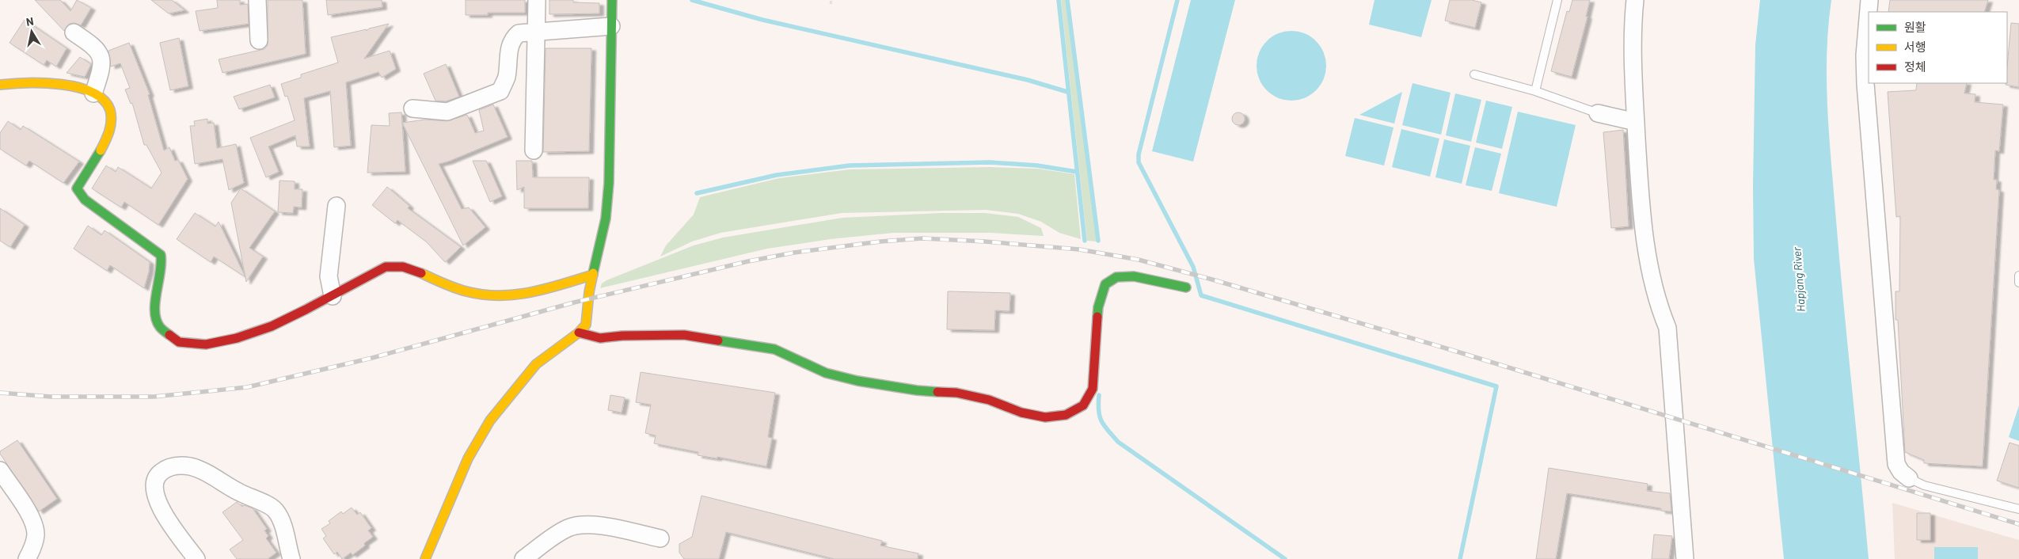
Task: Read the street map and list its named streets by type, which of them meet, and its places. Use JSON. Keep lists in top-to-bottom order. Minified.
{"water":["Hapjang River"],"legend":["원활","서행","정체"],"north":"top"}
